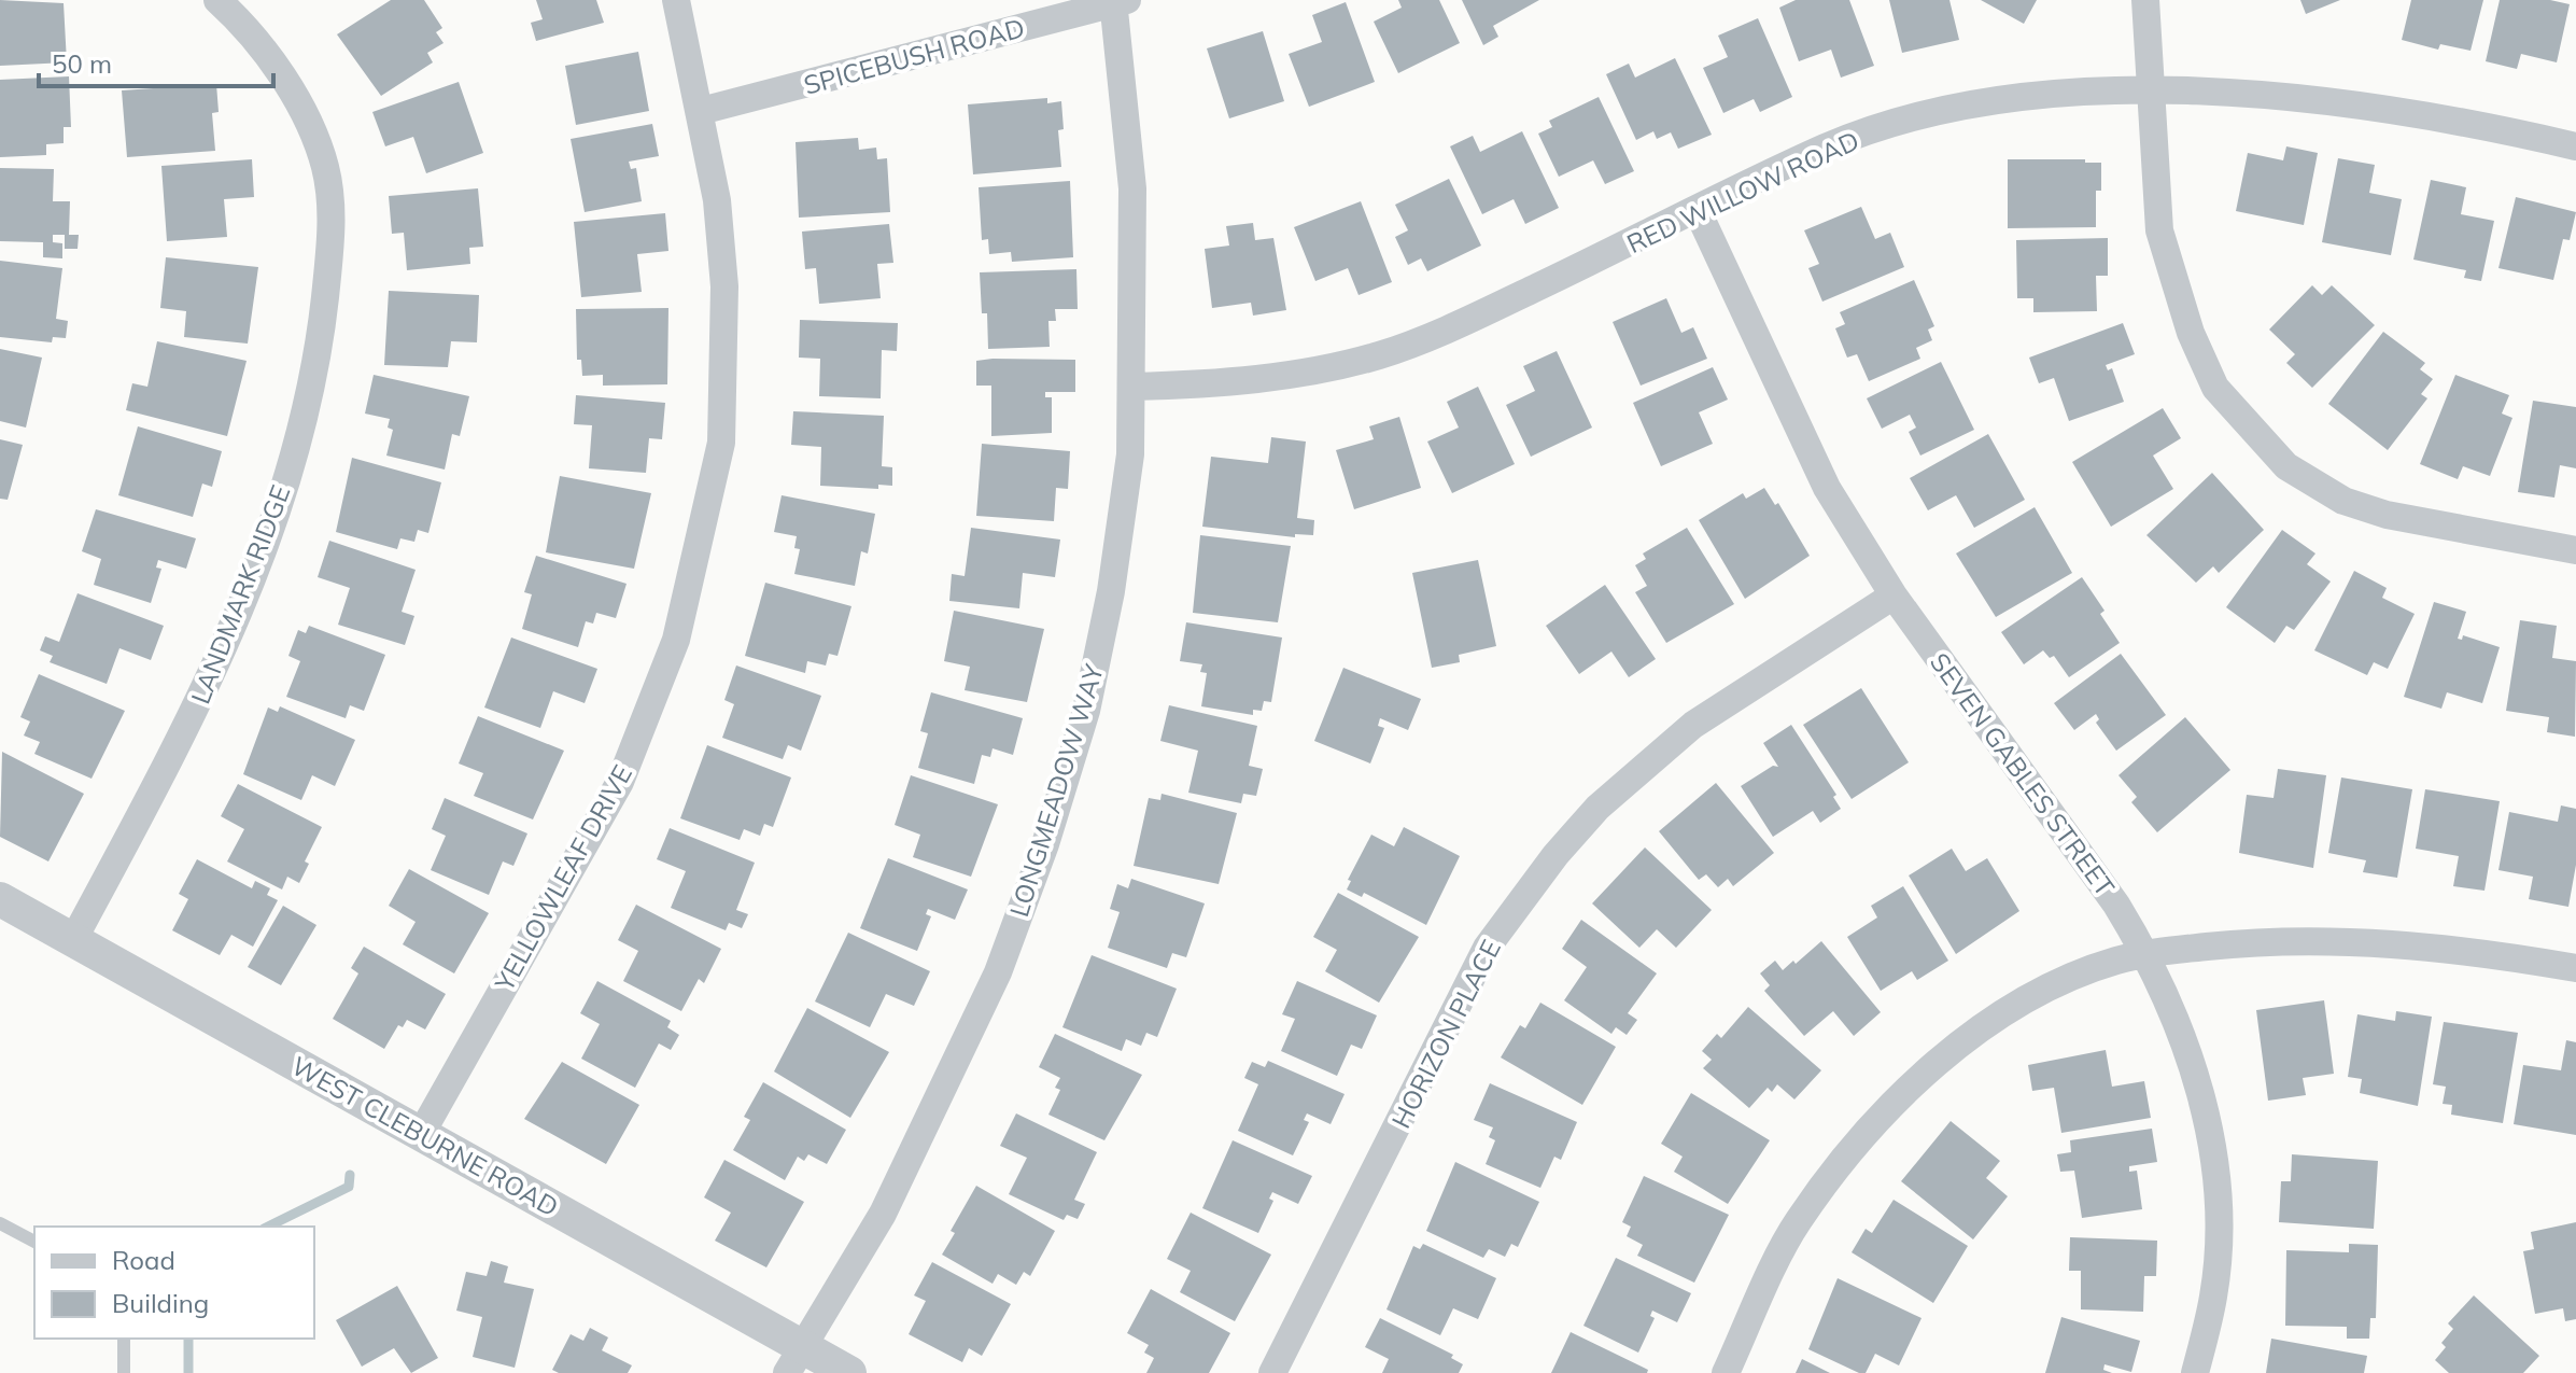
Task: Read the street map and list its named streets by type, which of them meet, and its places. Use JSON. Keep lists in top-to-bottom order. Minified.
{"streets":{"street":["SPICEBUSH ROAD","RED WILLOW ROAD","LANDMARK RIDGE","SEVEN GABLES STREET","LONGMEADOW WAY","YELLOWLEAF DRIVE","HORIZON PLACE","WEST CLEBURNE ROAD"]},"crossings":[["SPICEBUSH ROAD","LONGMEADOW WAY"],["SPICEBUSH ROAD","YELLOWLEAF DRIVE"],["RED WILLOW ROAD","SEVEN GABLES STREET"],["RED WILLOW ROAD","LONGMEADOW WAY"],["LANDMARK RIDGE","WEST CLEBURNE ROAD"],["SEVEN GABLES STREET","HORIZON PLACE"],["LONGMEADOW WAY","WEST CLEBURNE ROAD"],["YELLOWLEAF DRIVE","WEST CLEBURNE ROAD"]],"legend":["Road","Building"],"scale_bar":"50 m"}
